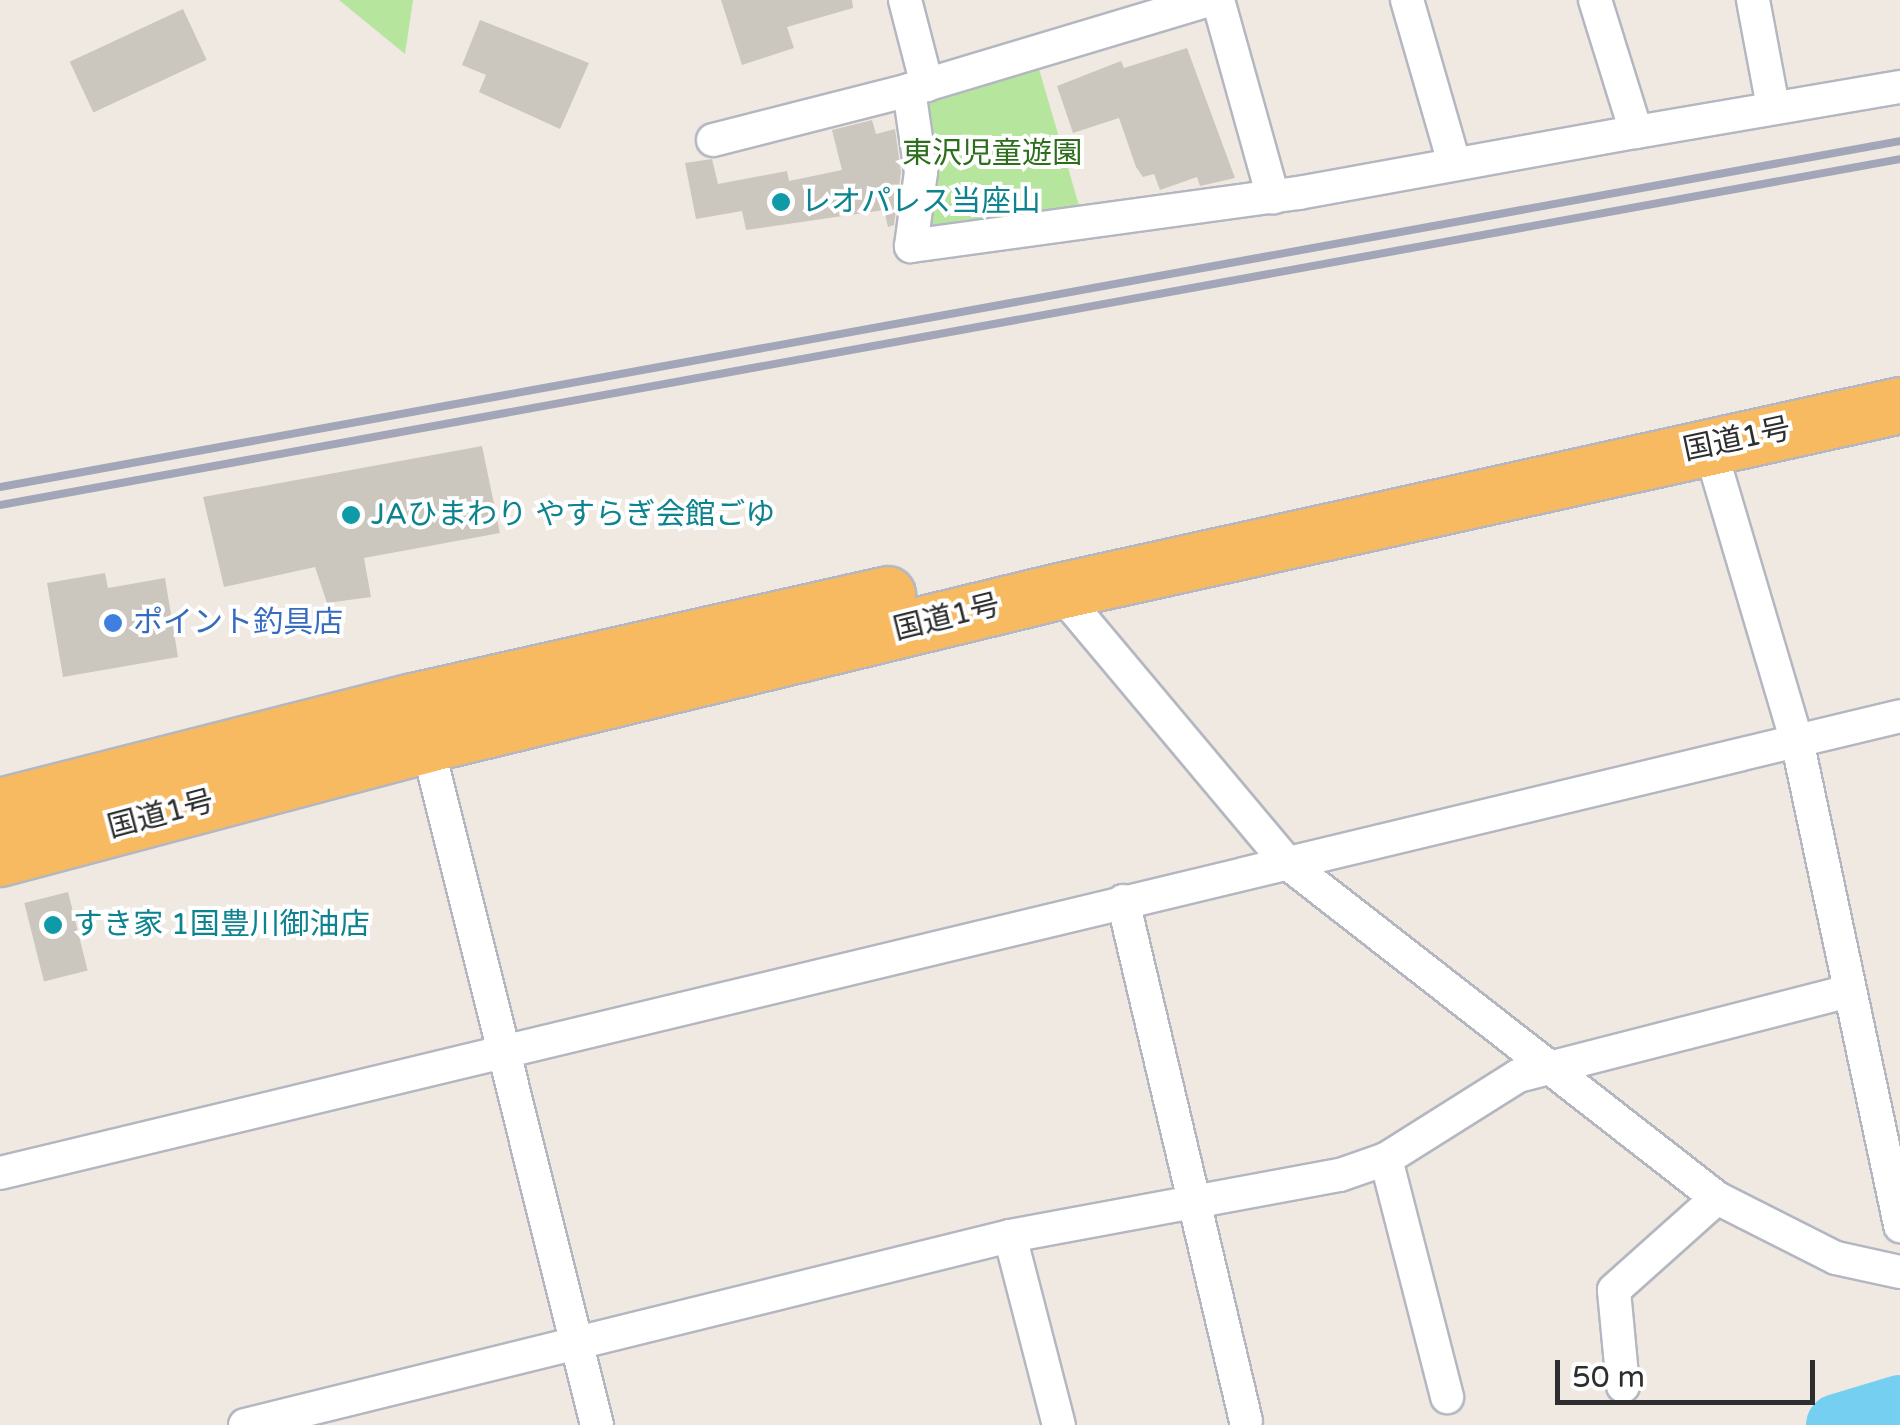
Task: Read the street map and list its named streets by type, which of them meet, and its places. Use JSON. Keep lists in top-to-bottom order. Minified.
{"streets":{"highway":["国道1号"]},"parks":["東沢児童遊園"],"places":["レオパレス当座山","JAひまわり やすらぎ会館ごゆ","ポイント釣具店","すき家 1国豊川御油店"],"scale_bar":"50 m"}
